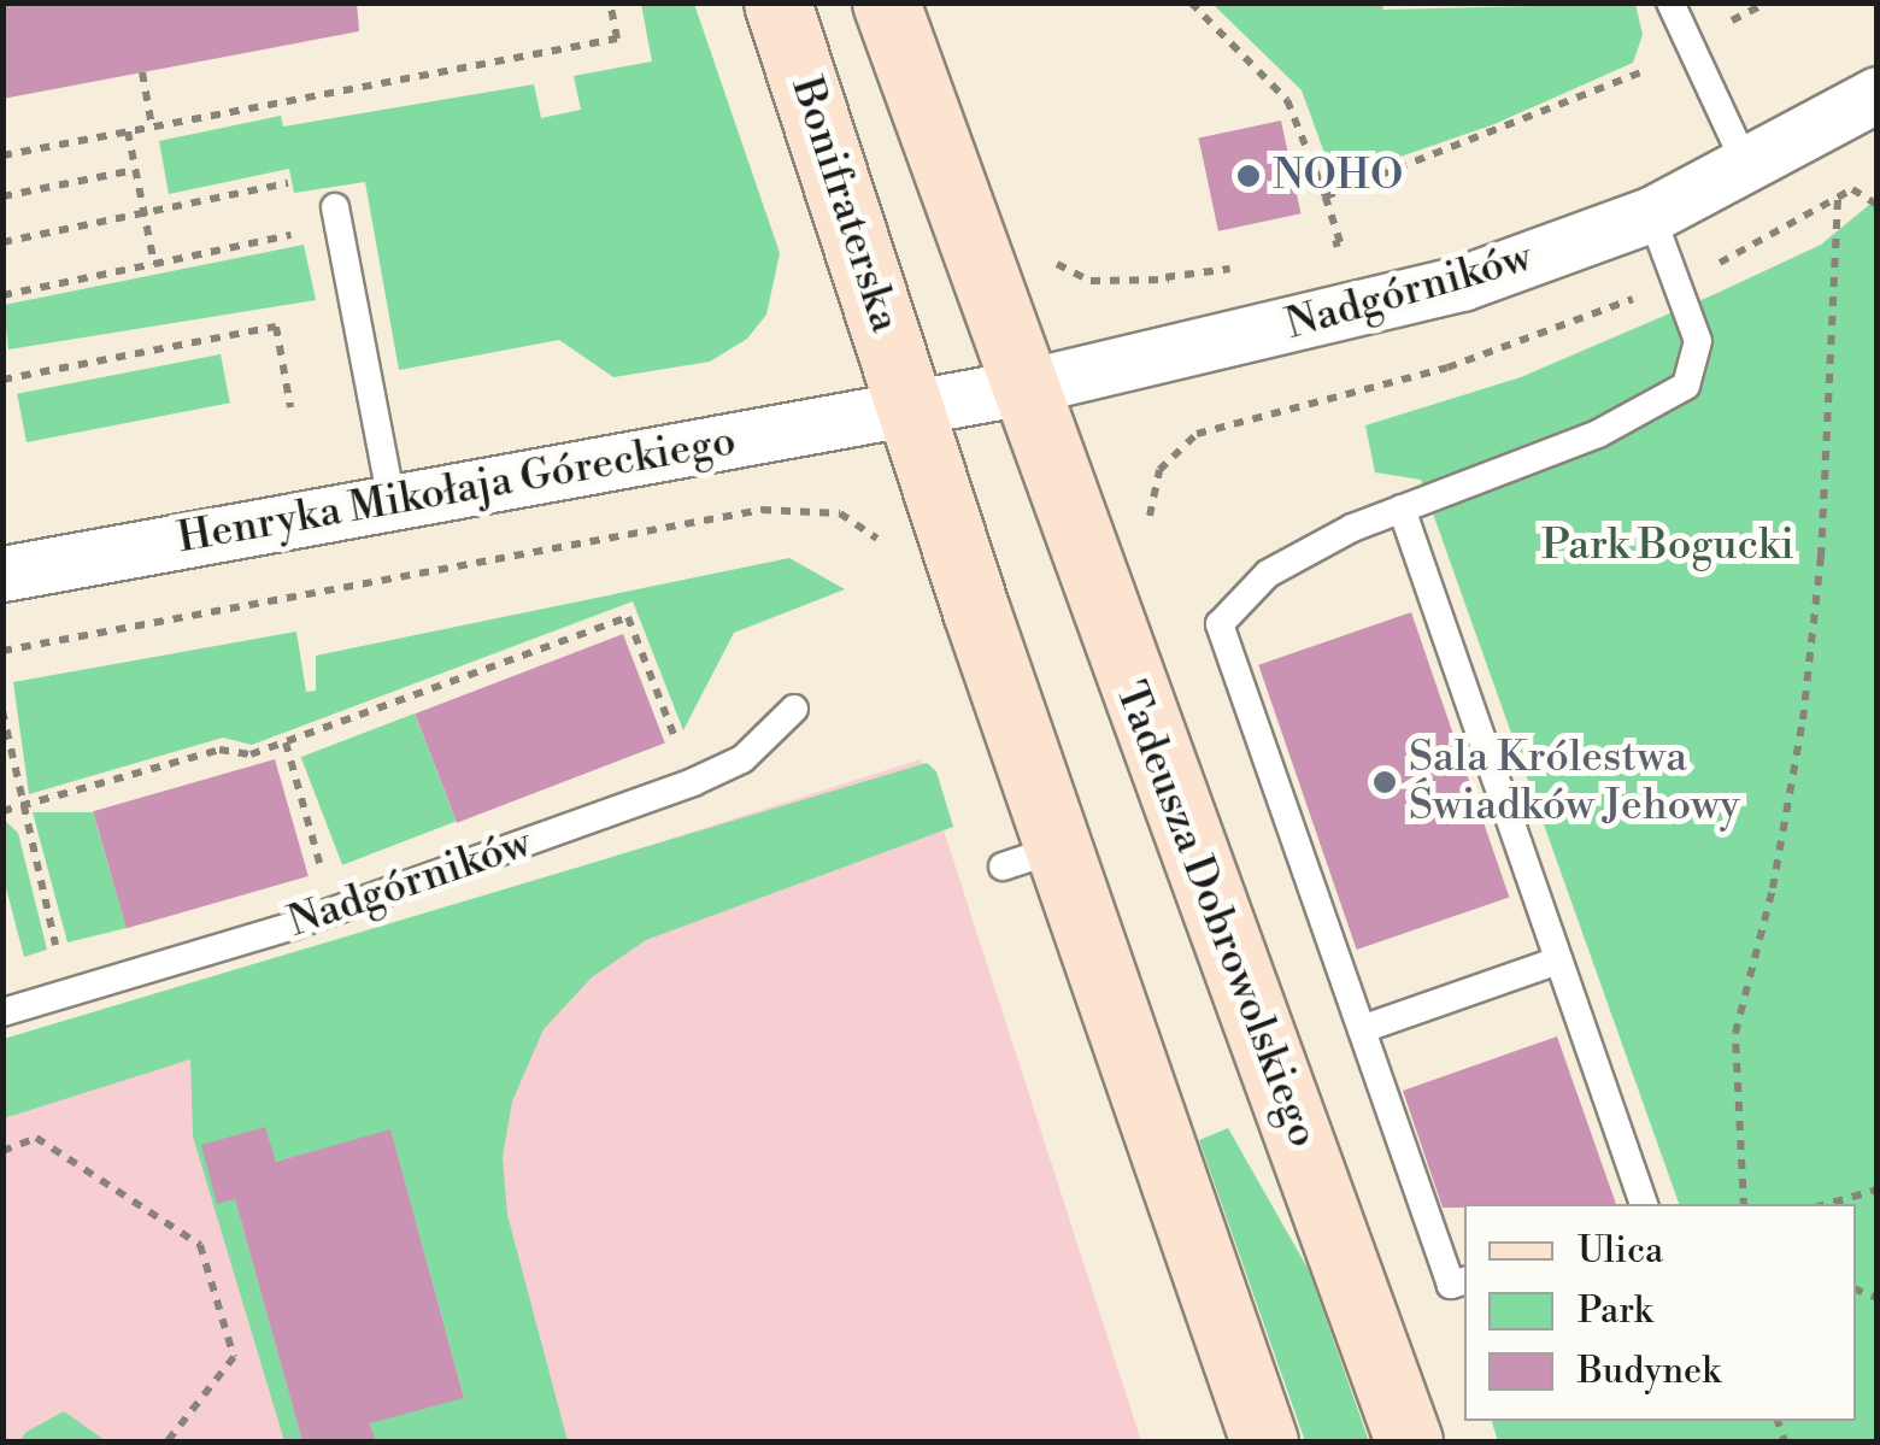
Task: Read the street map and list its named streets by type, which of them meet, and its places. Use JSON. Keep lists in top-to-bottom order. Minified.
{"streets":{"street":["Bonifraterska","Nadgórników","Henryka Mikołaja Góreckiego","Tadeusza Dobrowolskiego"]},"crossings":[["Bonifraterska","Nadgórników"],["Bonifraterska","Henryka Mikołaja Góreckiego"],["Nadgórników","Henryka Mikołaja Góreckiego"],["Nadgórników","Tadeusza Dobrowolskiego"]],"parks":["Park Bogucki"],"places":["NOHO","Sala Królestwa Świadków Jehowy"],"legend":["Ulica","Park","Budynek"]}
